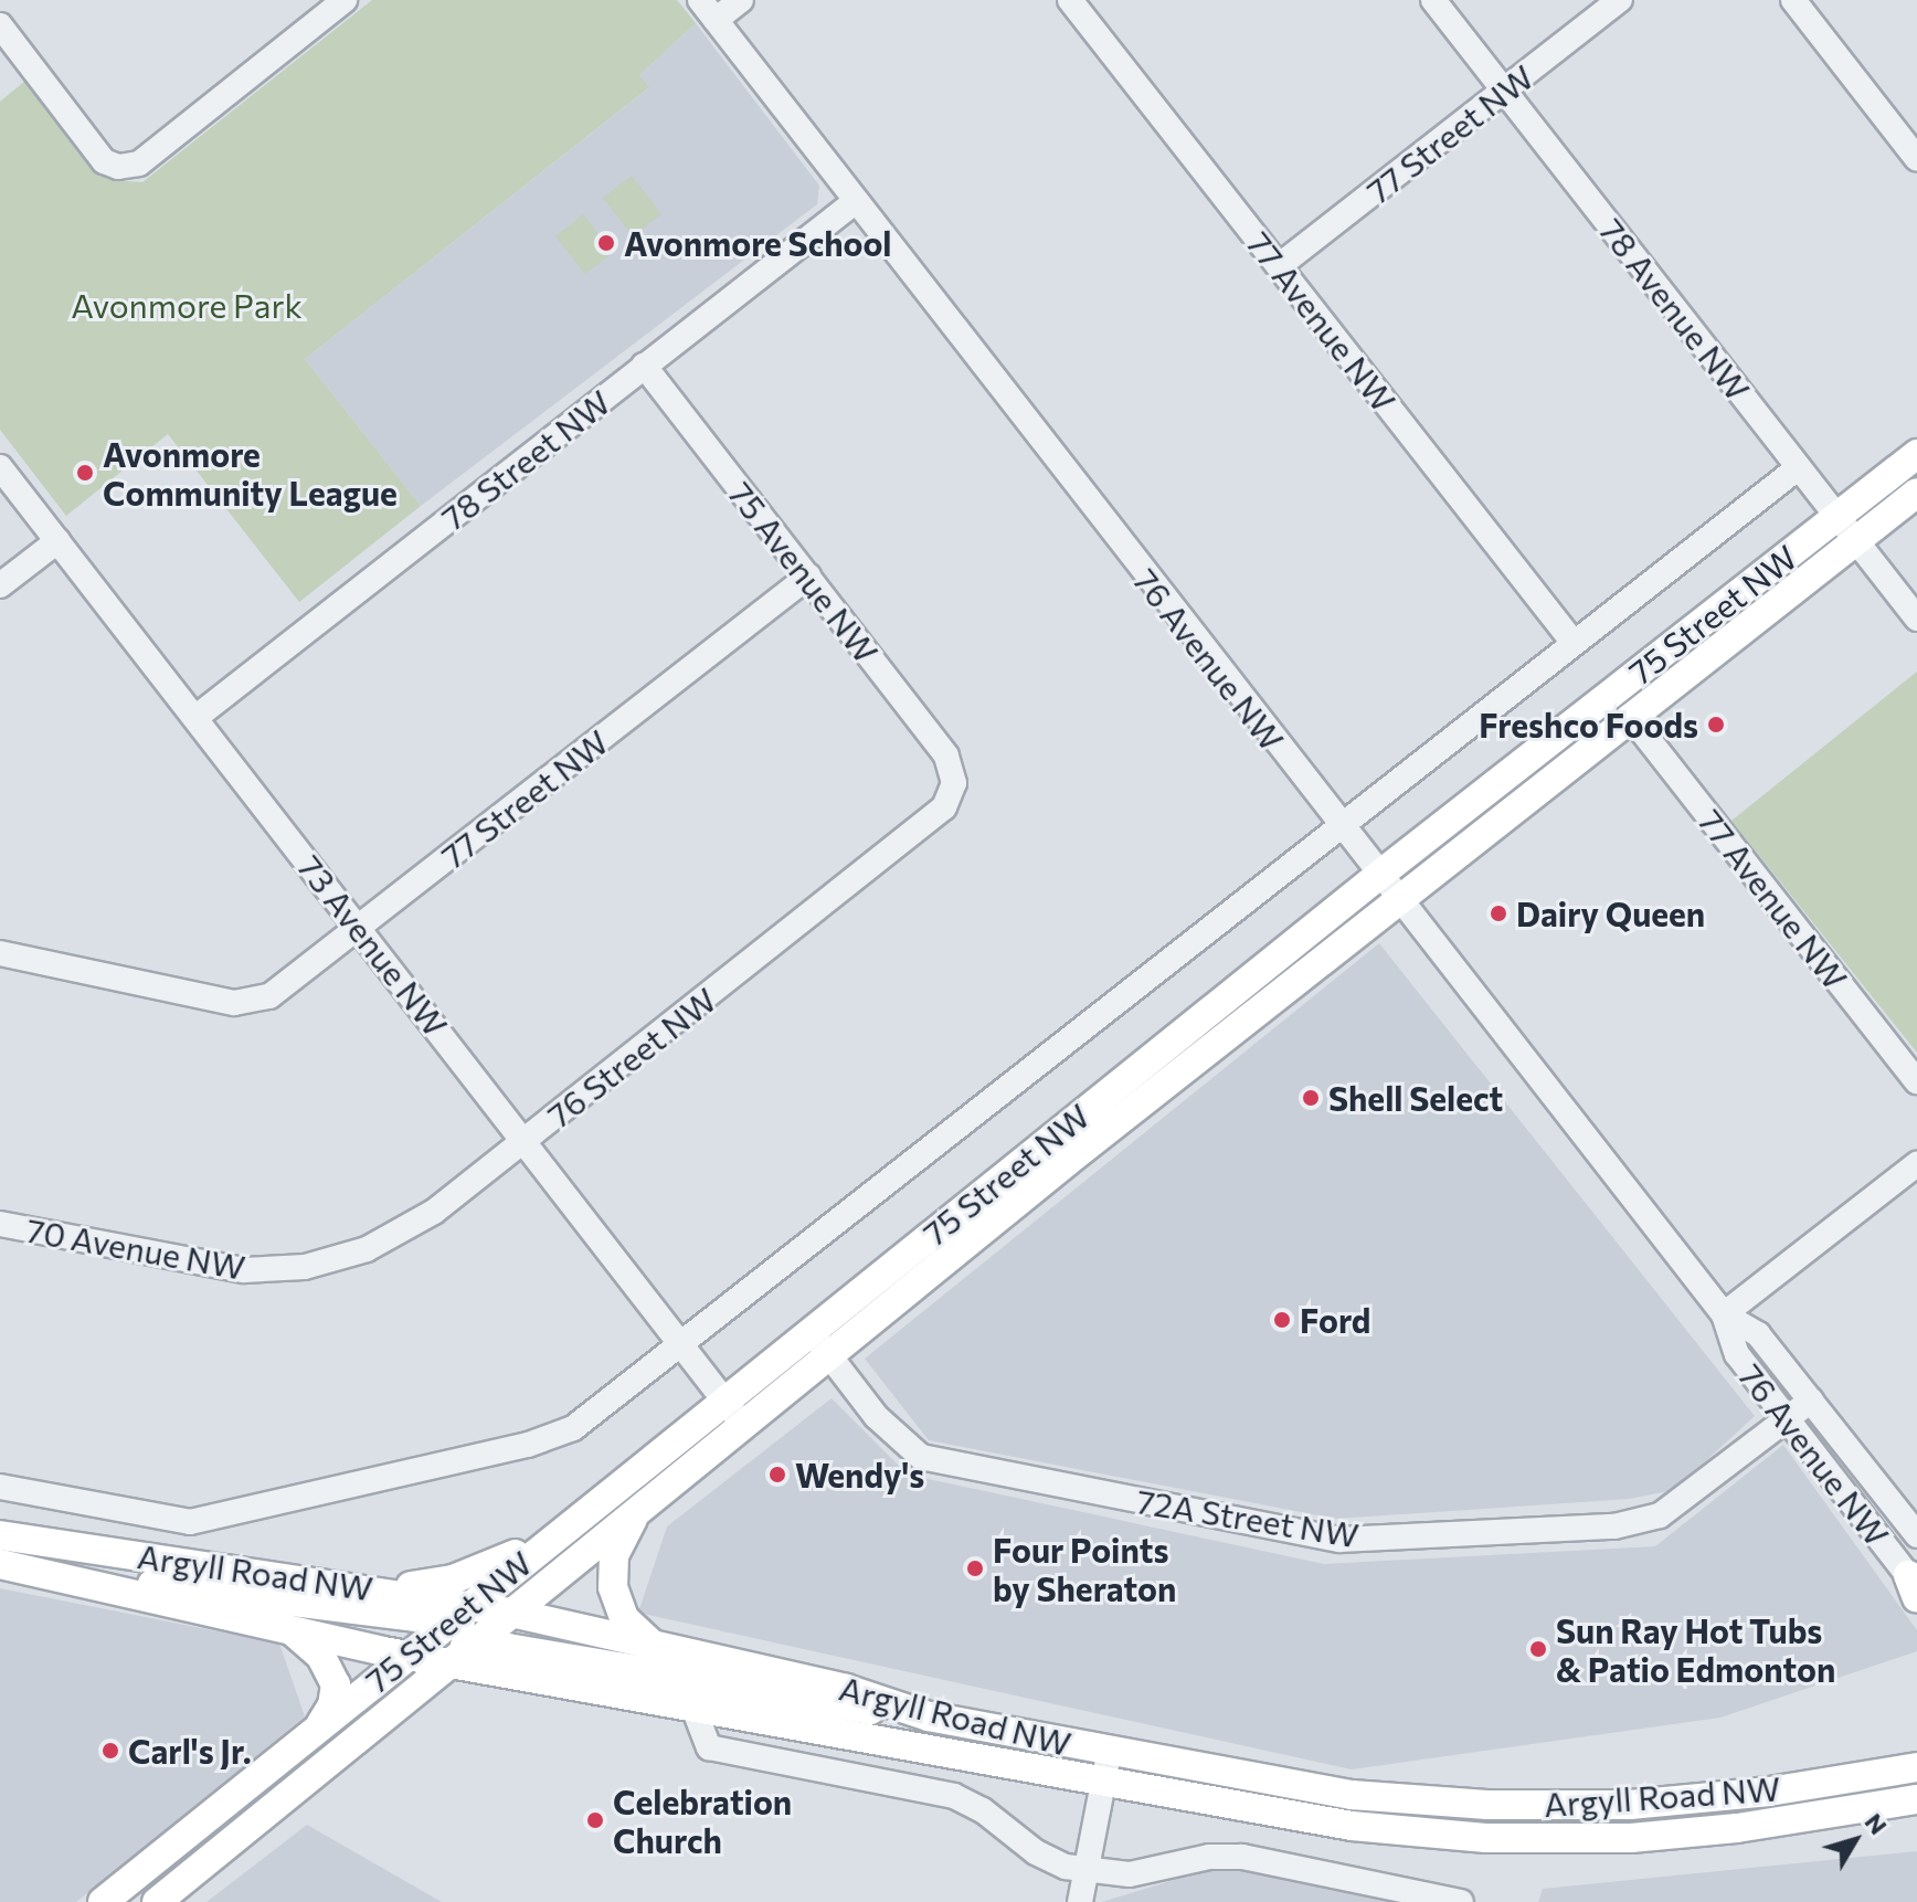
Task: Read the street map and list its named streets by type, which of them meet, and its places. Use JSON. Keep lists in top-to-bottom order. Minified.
{"streets":{"main road":["75 Street NW","Argyll Road NW"],"street":["77 Street NW","78 Avenue NW","77 Avenue NW","78 Street NW","75 Avenue NW","76 Avenue NW","73 Avenue NW","76 Street NW","70 Avenue NW","72A Street NW"]},"crossings":[["77 Street NW","78 Avenue NW"],["77 Street NW","77 Avenue NW"],["77 Street NW","75 Avenue NW"],["77 Street NW","73 Avenue NW"],["78 Avenue NW","75 Street NW"],["77 Avenue NW","75 Street NW"],["78 Street NW","75 Avenue NW"],["78 Street NW","76 Avenue NW"],["78 Street NW","73 Avenue NW"],["75 Avenue NW","76 Street NW"],["75 Street NW","76 Avenue NW"],["75 Street NW","73 Avenue NW"],["75 Street NW","72A Street NW"],["75 Street NW","Argyll Road NW"],["76 Avenue NW","72A Street NW"],["73 Avenue NW","76 Street NW"],["76 Street NW","70 Avenue NW"]],"parks":["Avonmore Park"],"places":["Avonmore School","Avonmore Community League","Freshco Foods","Dairy Queen","Shell Select","Ford","Wendy's","Four Points by Sheraton","Sun Ray Hot Tubs & Patio Edmonton","Carl's Jr.","Celebration Church"],"north":"top right"}
